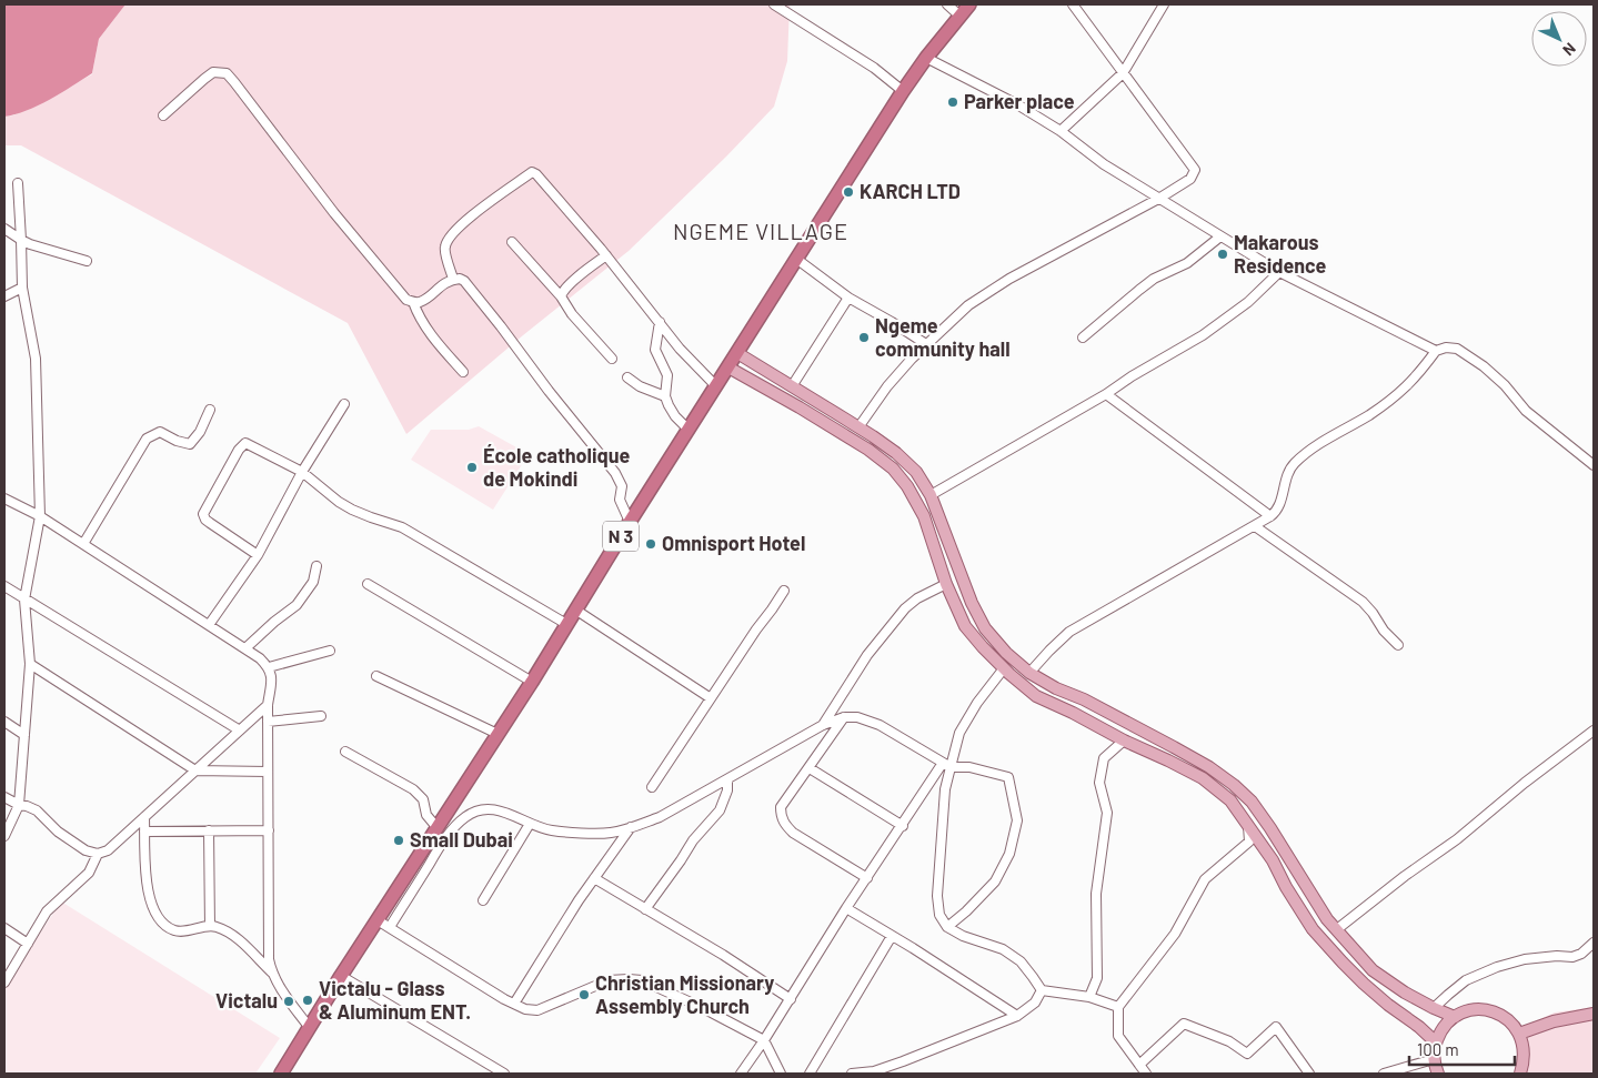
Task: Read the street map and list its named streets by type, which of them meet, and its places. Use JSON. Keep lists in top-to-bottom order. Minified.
{"streets":{"highway":["N 3"]},"districts":["NGEME VILLAGE"],"places":["Parker place","KARCH LTD","Makarous Residence","Ngeme community hall","École catholique de Mokindi","Omnisport Hotel","Small Dubai","Christian Missionary Assembly Church","Victalu - Glass & Aluminum ENT.","Victalu"],"scale_bar":"100 m","north":"bottom right"}
